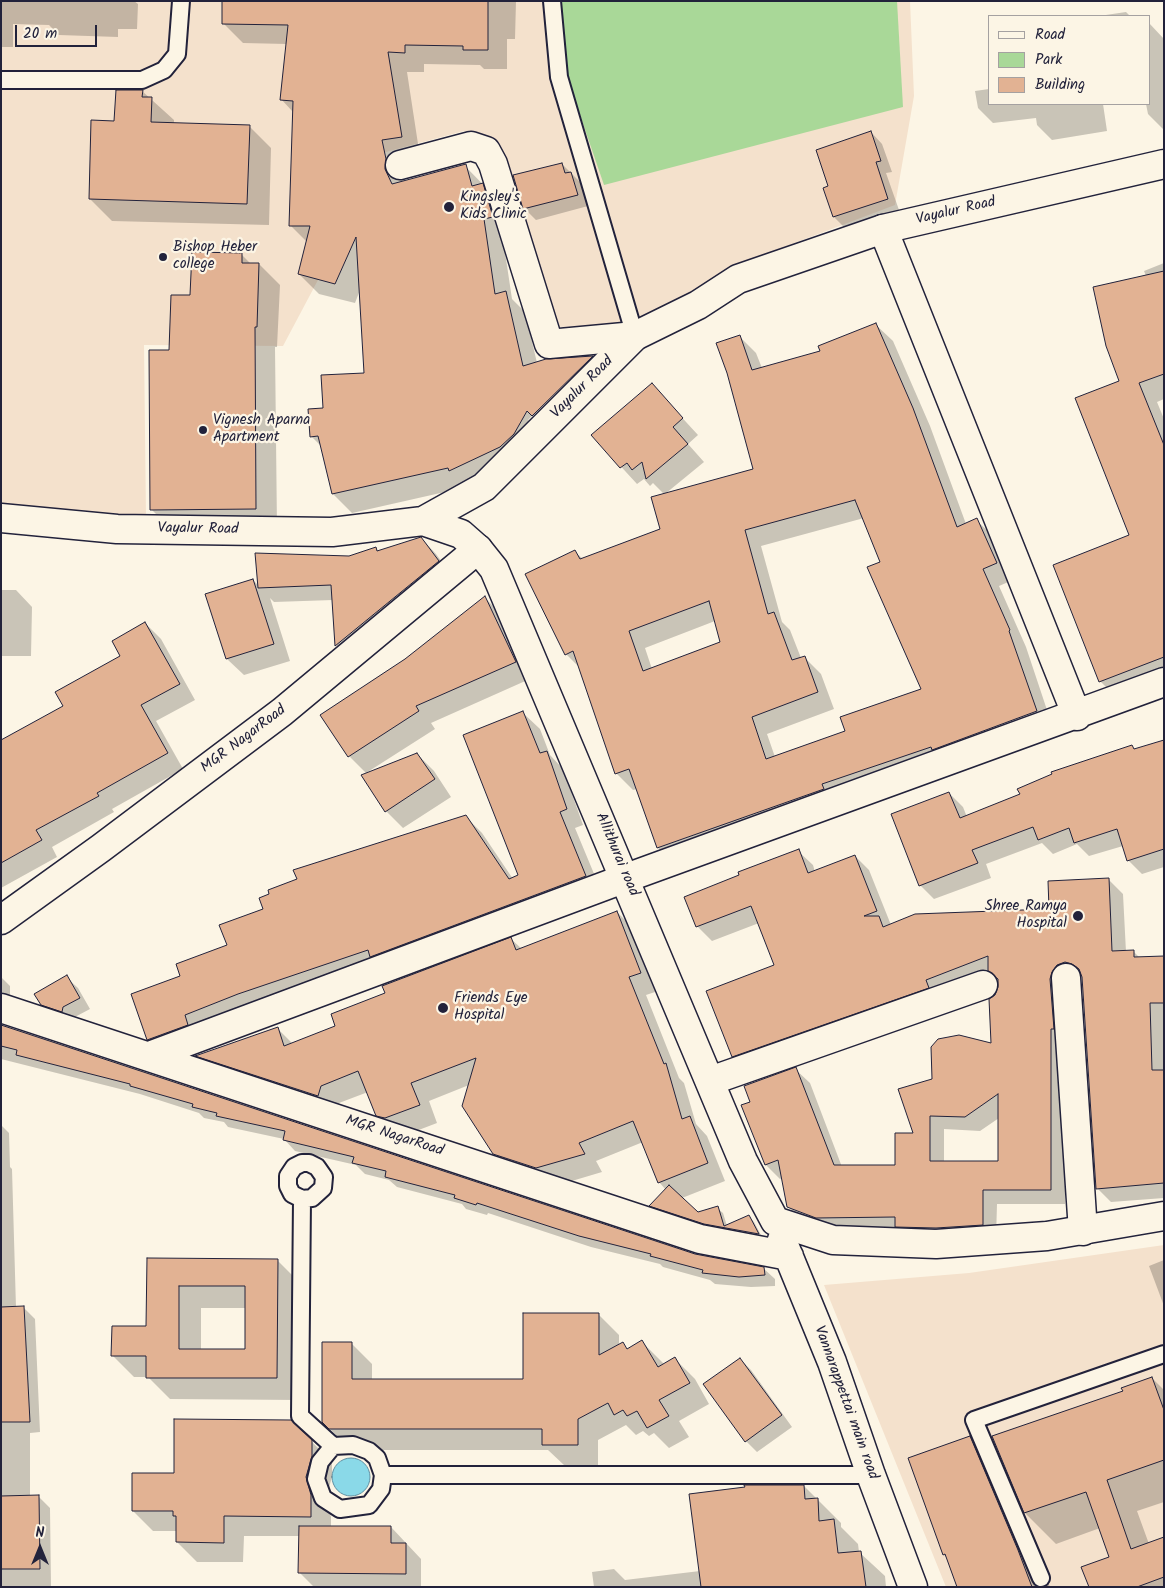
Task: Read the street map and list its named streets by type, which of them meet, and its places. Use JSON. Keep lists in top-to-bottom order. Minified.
{"streets":{"street":["Vayalur Road","MGR NagarRoad","Allithurai road","Vannarappettai main road"]},"crossings":[["Vayalur Road","Allithurai road"],["MGR NagarRoad","Allithurai road"],["MGR NagarRoad","Vannarappettai main road"],["Allithurai road","Vannarappettai main road"]],"places":["Kingsley's Kids Clinic","Bishop Heber college","Vignesh Aparna Apartment","Shree Ramya Hospital","Friends Eye Hospital"],"legend":["Road","Park","Building"],"scale_bar":"20 m","north":"top"}
